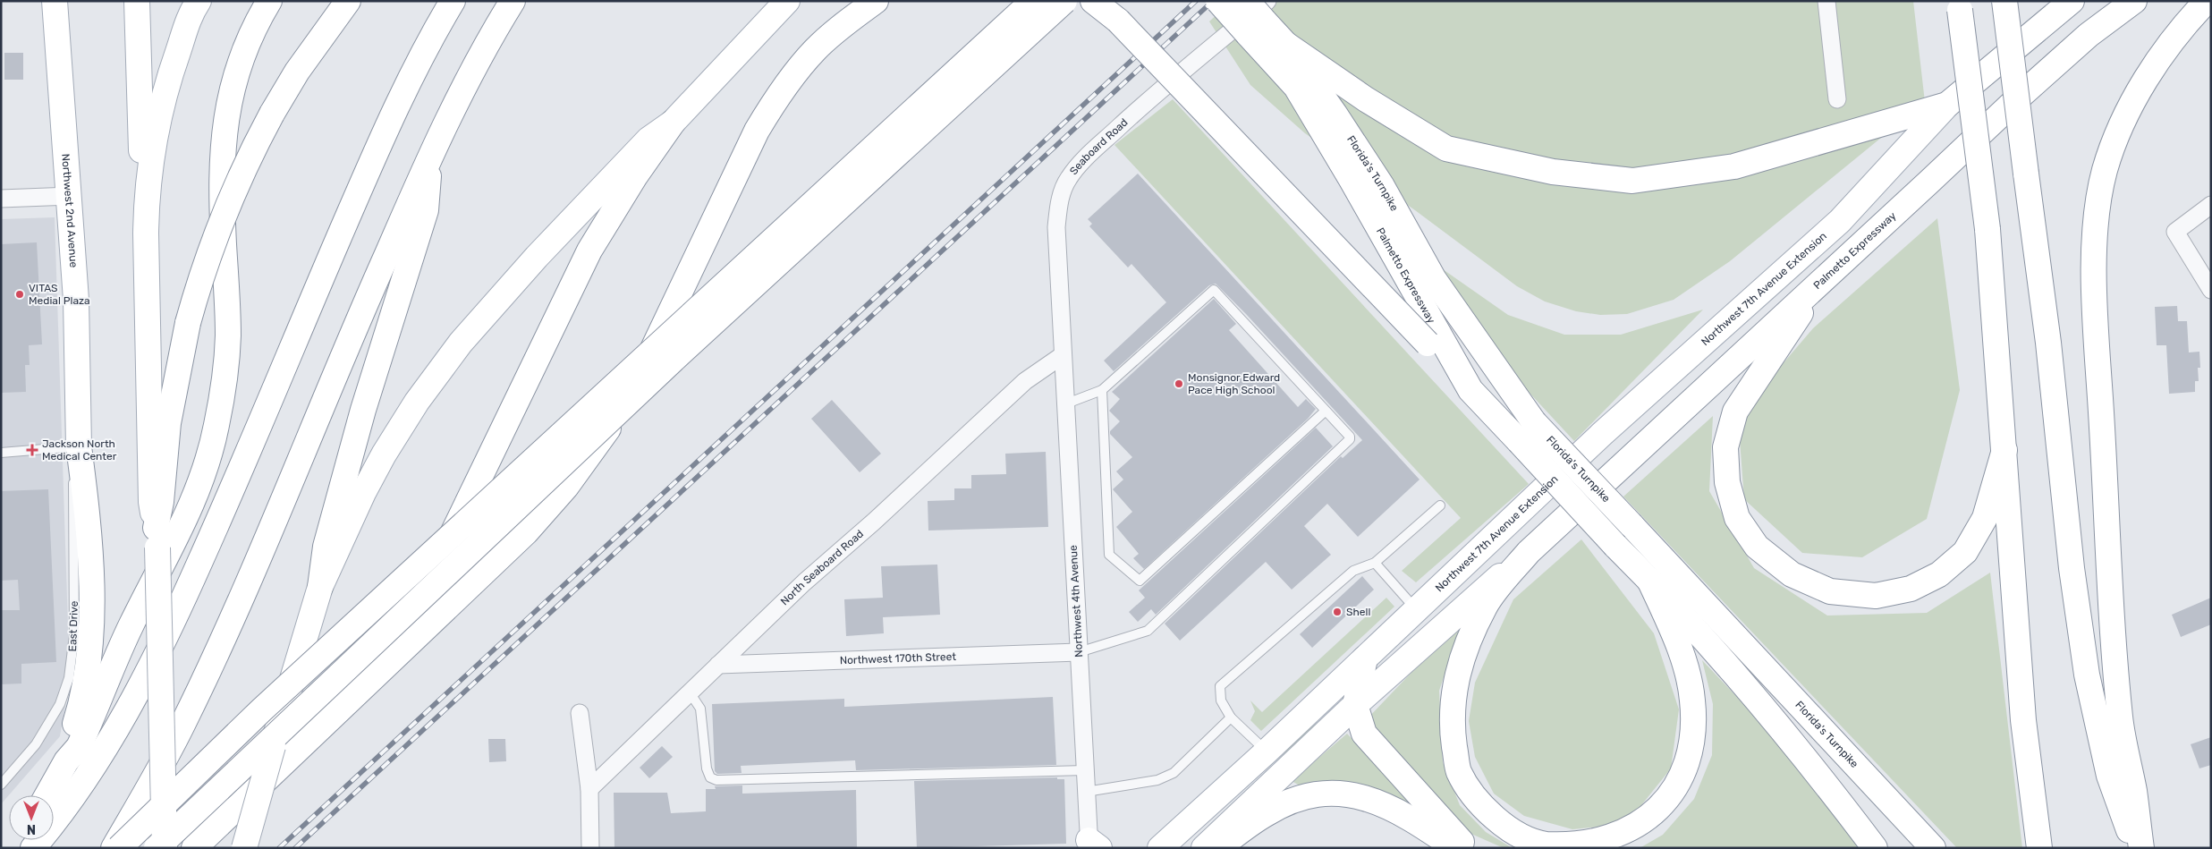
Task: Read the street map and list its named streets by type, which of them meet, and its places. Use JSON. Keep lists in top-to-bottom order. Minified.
{"streets":{"main road":["Florida's Turnpike","Northwest 2nd Avenue","Palmetto Expressway","Northwest 7th Avenue Extension"],"street":["Seaboard Road","North Seaboard Road","Northwest 4th Avenue","Northwest 170th Street"],"lane":["East Drive"]},"crossings":[["Seaboard Road","Palmetto Expressway"],["Seaboard Road","North Seaboard Road"],["Seaboard Road","Northwest 4th Avenue"],["Florida's Turnpike","Palmetto Expressway"],["Northwest 2nd Avenue","East Drive"],["North Seaboard Road","Northwest 4th Avenue"],["North Seaboard Road","Northwest 170th Street"],["Northwest 4th Avenue","Northwest 170th Street"]],"places":{"other":["VITAS Medial Plaza","Monsignor Edward Pace High School","Shell"],"health":["Jackson North Medical Center"]},"north":"bottom"}
